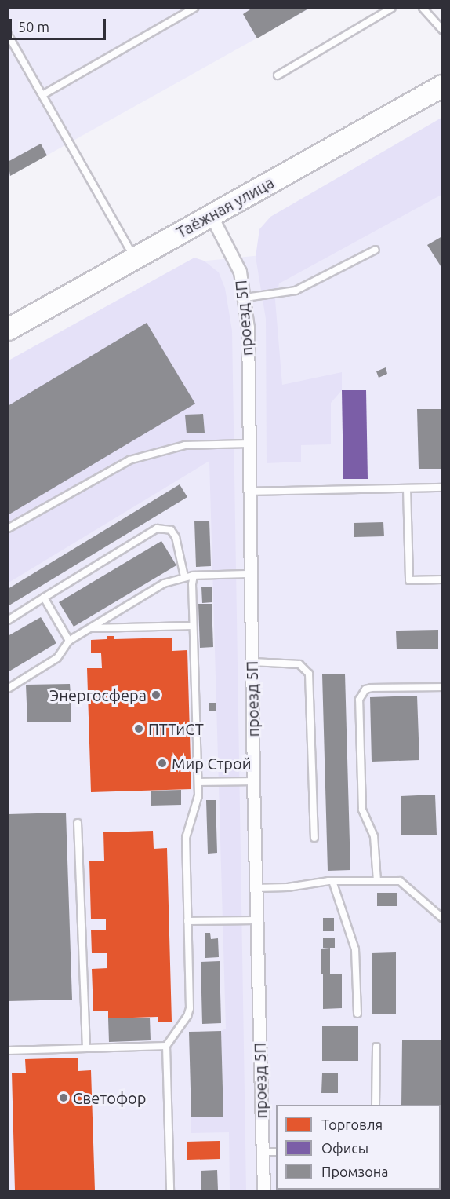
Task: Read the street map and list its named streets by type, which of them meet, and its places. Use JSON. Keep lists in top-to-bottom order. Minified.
{"streets":{"highway":["Таёжная улица"],"street":["проезд 5П"]},"crossings":[["Таёжная улица","проезд 5П"]],"places":["Энергосфера","ПТТиСТ","Мир Строй","Светофор"],"legend":["Торговля","Офисы","Промзона"],"scale_bar":"50 m"}
